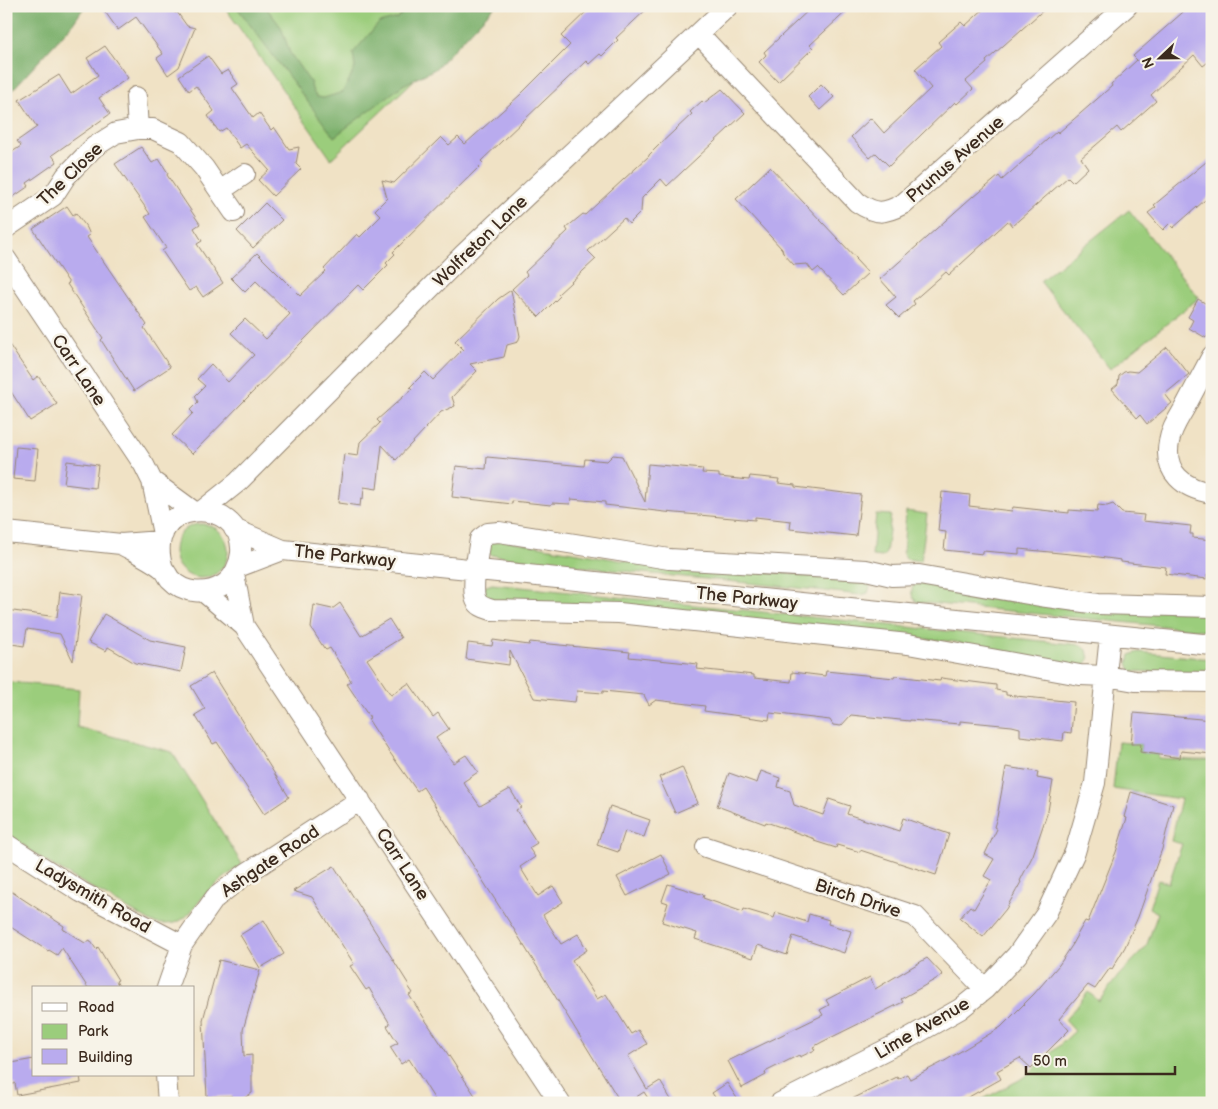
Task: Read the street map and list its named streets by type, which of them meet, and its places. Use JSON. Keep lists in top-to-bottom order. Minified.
{"streets":{"street":["Prunus Avenue","The Close","Wolfreton Lane","Carr Lane","The Parkway","Ashgate Road","Ladysmith Road","Birch Drive","Lime Avenue"]},"crossings":[["Prunus Avenue","Wolfreton Lane"],["Wolfreton Lane","Carr Lane"],["Wolfreton Lane","The Parkway"],["Carr Lane","The Parkway"],["Carr Lane","Ashgate Road"],["The Parkway","Lime Avenue"],["Ashgate Road","Ladysmith Road"],["Birch Drive","Lime Avenue"]],"legend":["Road","Park","Building"],"scale_bar":"50 m","north":"left"}
